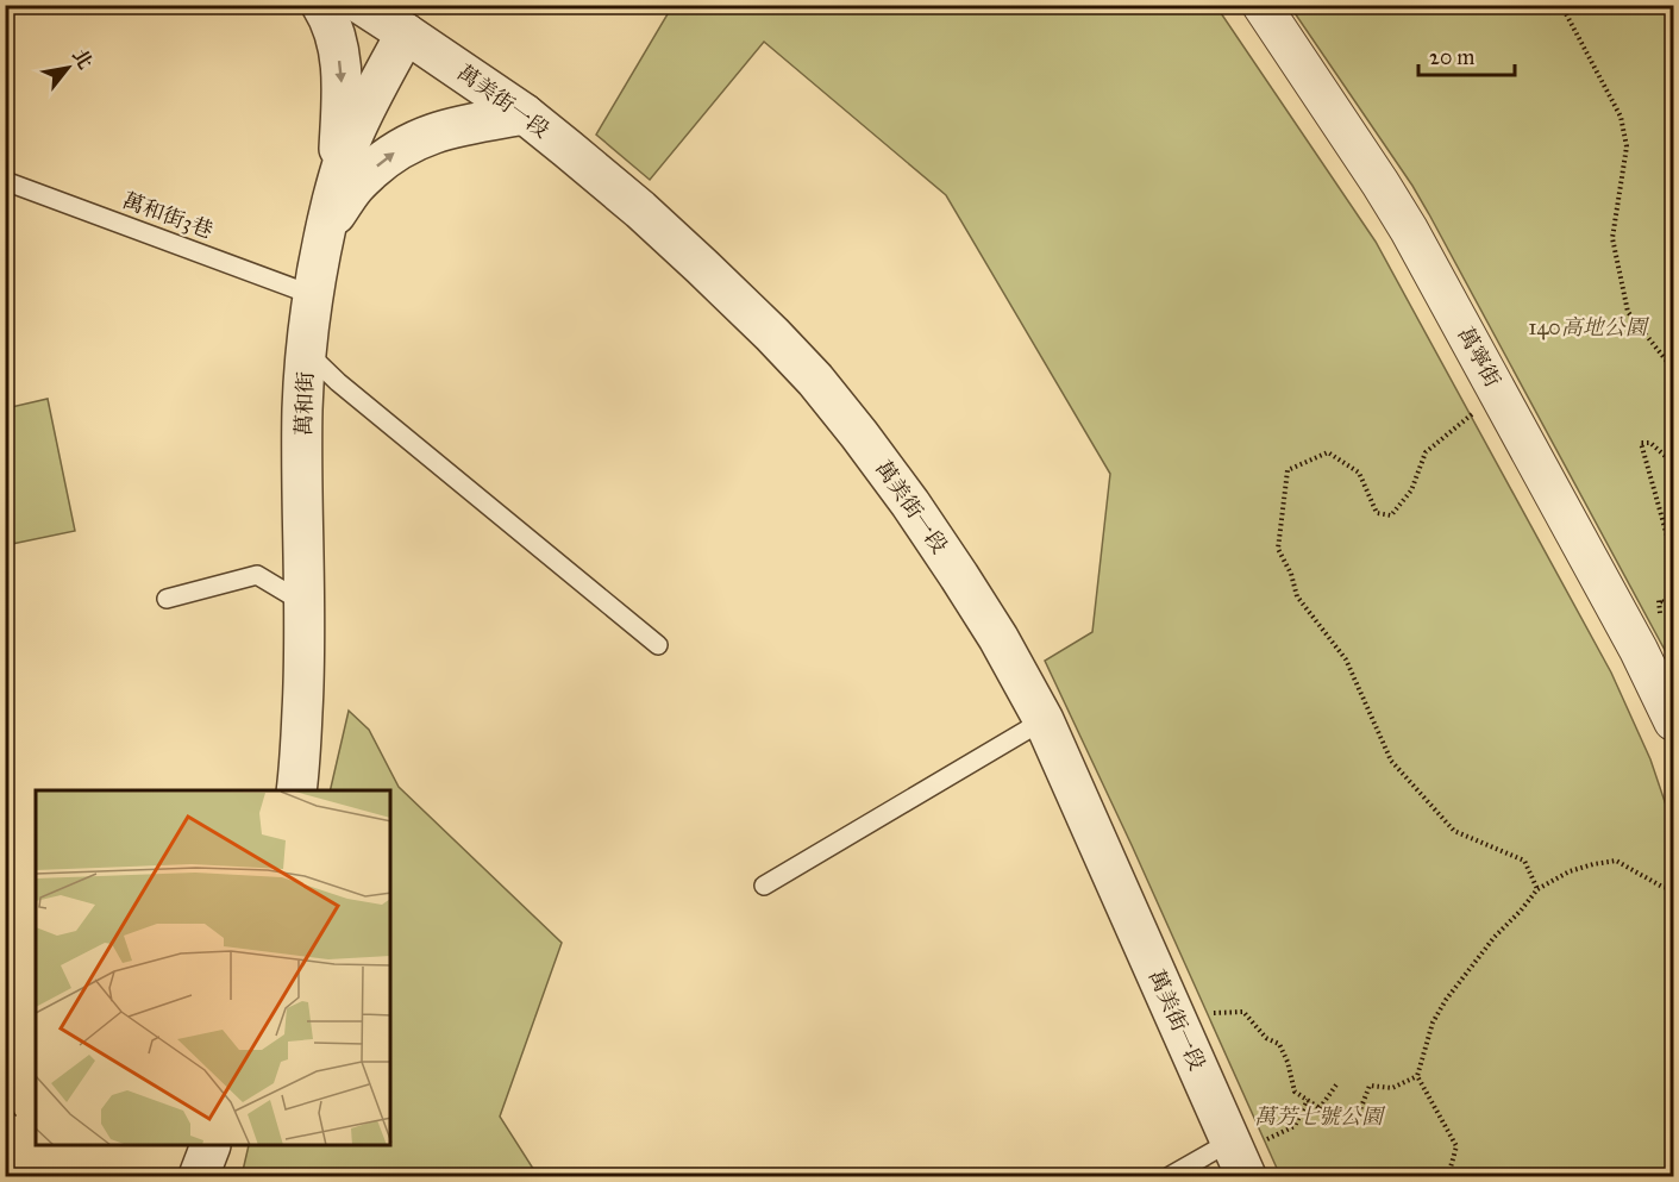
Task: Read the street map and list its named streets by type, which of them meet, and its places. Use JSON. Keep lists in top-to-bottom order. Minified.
{"streets":{"street":["萬美街一段","萬寧街","萬和街"],"lane":["萬和街3巷"]},"crossings":[["萬美街一段","萬和街"],["萬和街3巷","萬和街"]],"parks":["140高地公園","萬芳七號公園"],"scale_bar":"20 m","north":"top right"}
